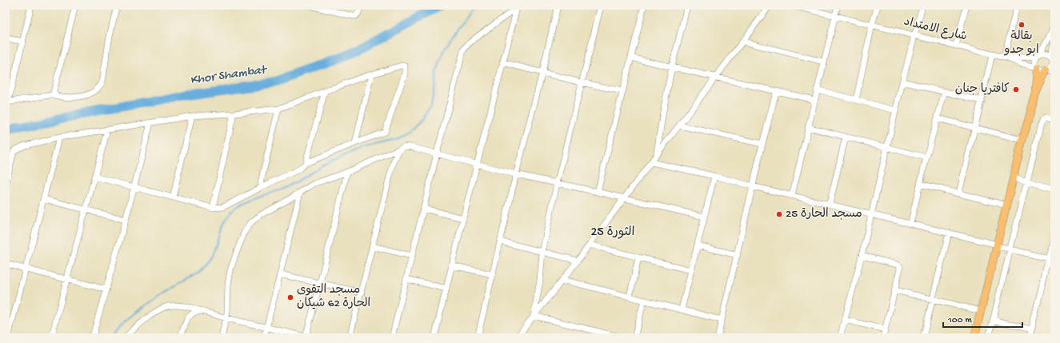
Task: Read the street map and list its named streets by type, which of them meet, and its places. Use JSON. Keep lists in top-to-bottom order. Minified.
{"streets":{"street":["شارع الامتداد"]},"districts":["الثورة 25"],"water":["Khor Shambat"],"places":["بقالة ابو جدو","كافتريا جنان","مسجد الحارة 25","مسجد التقوى الحارة 62 شيكان"],"scale_bar":"100 m"}
